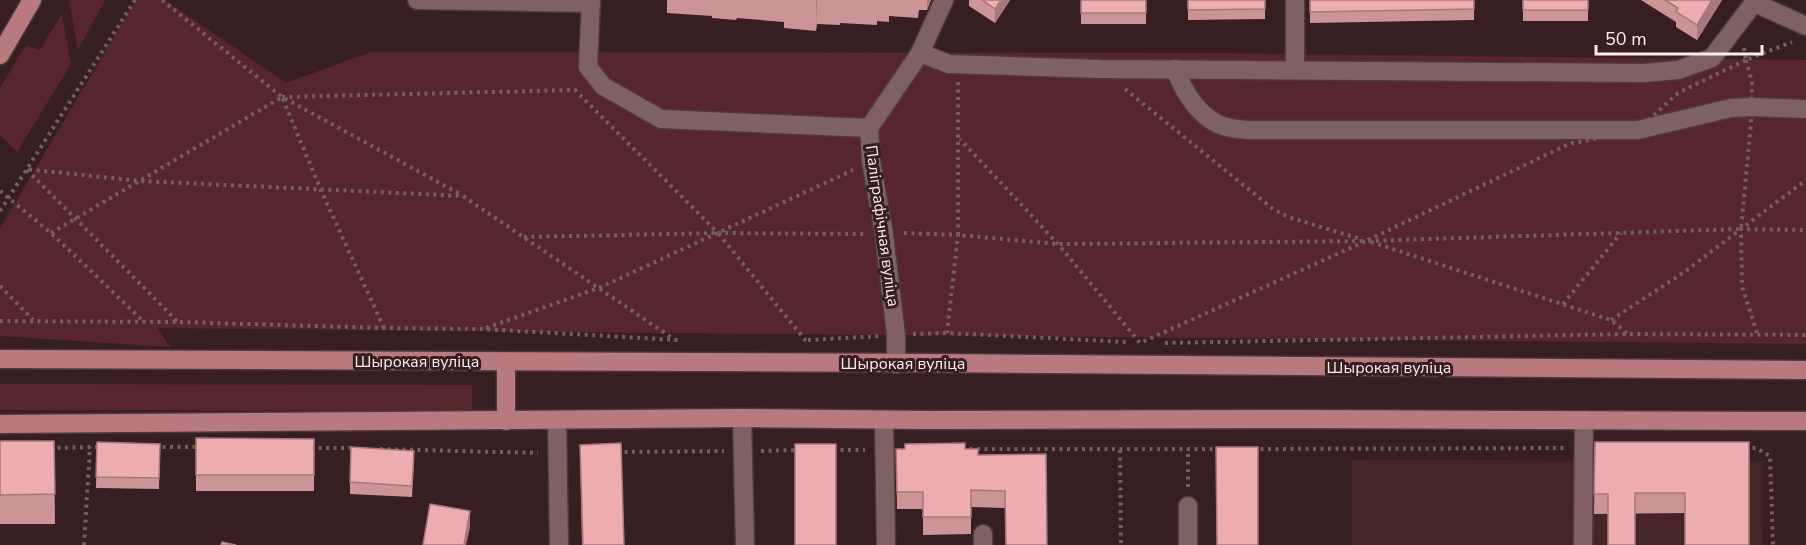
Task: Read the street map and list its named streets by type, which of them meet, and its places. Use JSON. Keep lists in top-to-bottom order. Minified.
{"streets":{"main road":["Шырокая вуліца"],"street":["Паліграфічная вуліца"]},"crossings":[["Паліграфічная вуліца","Шырокая вуліца"]],"scale_bar":"50 m"}
